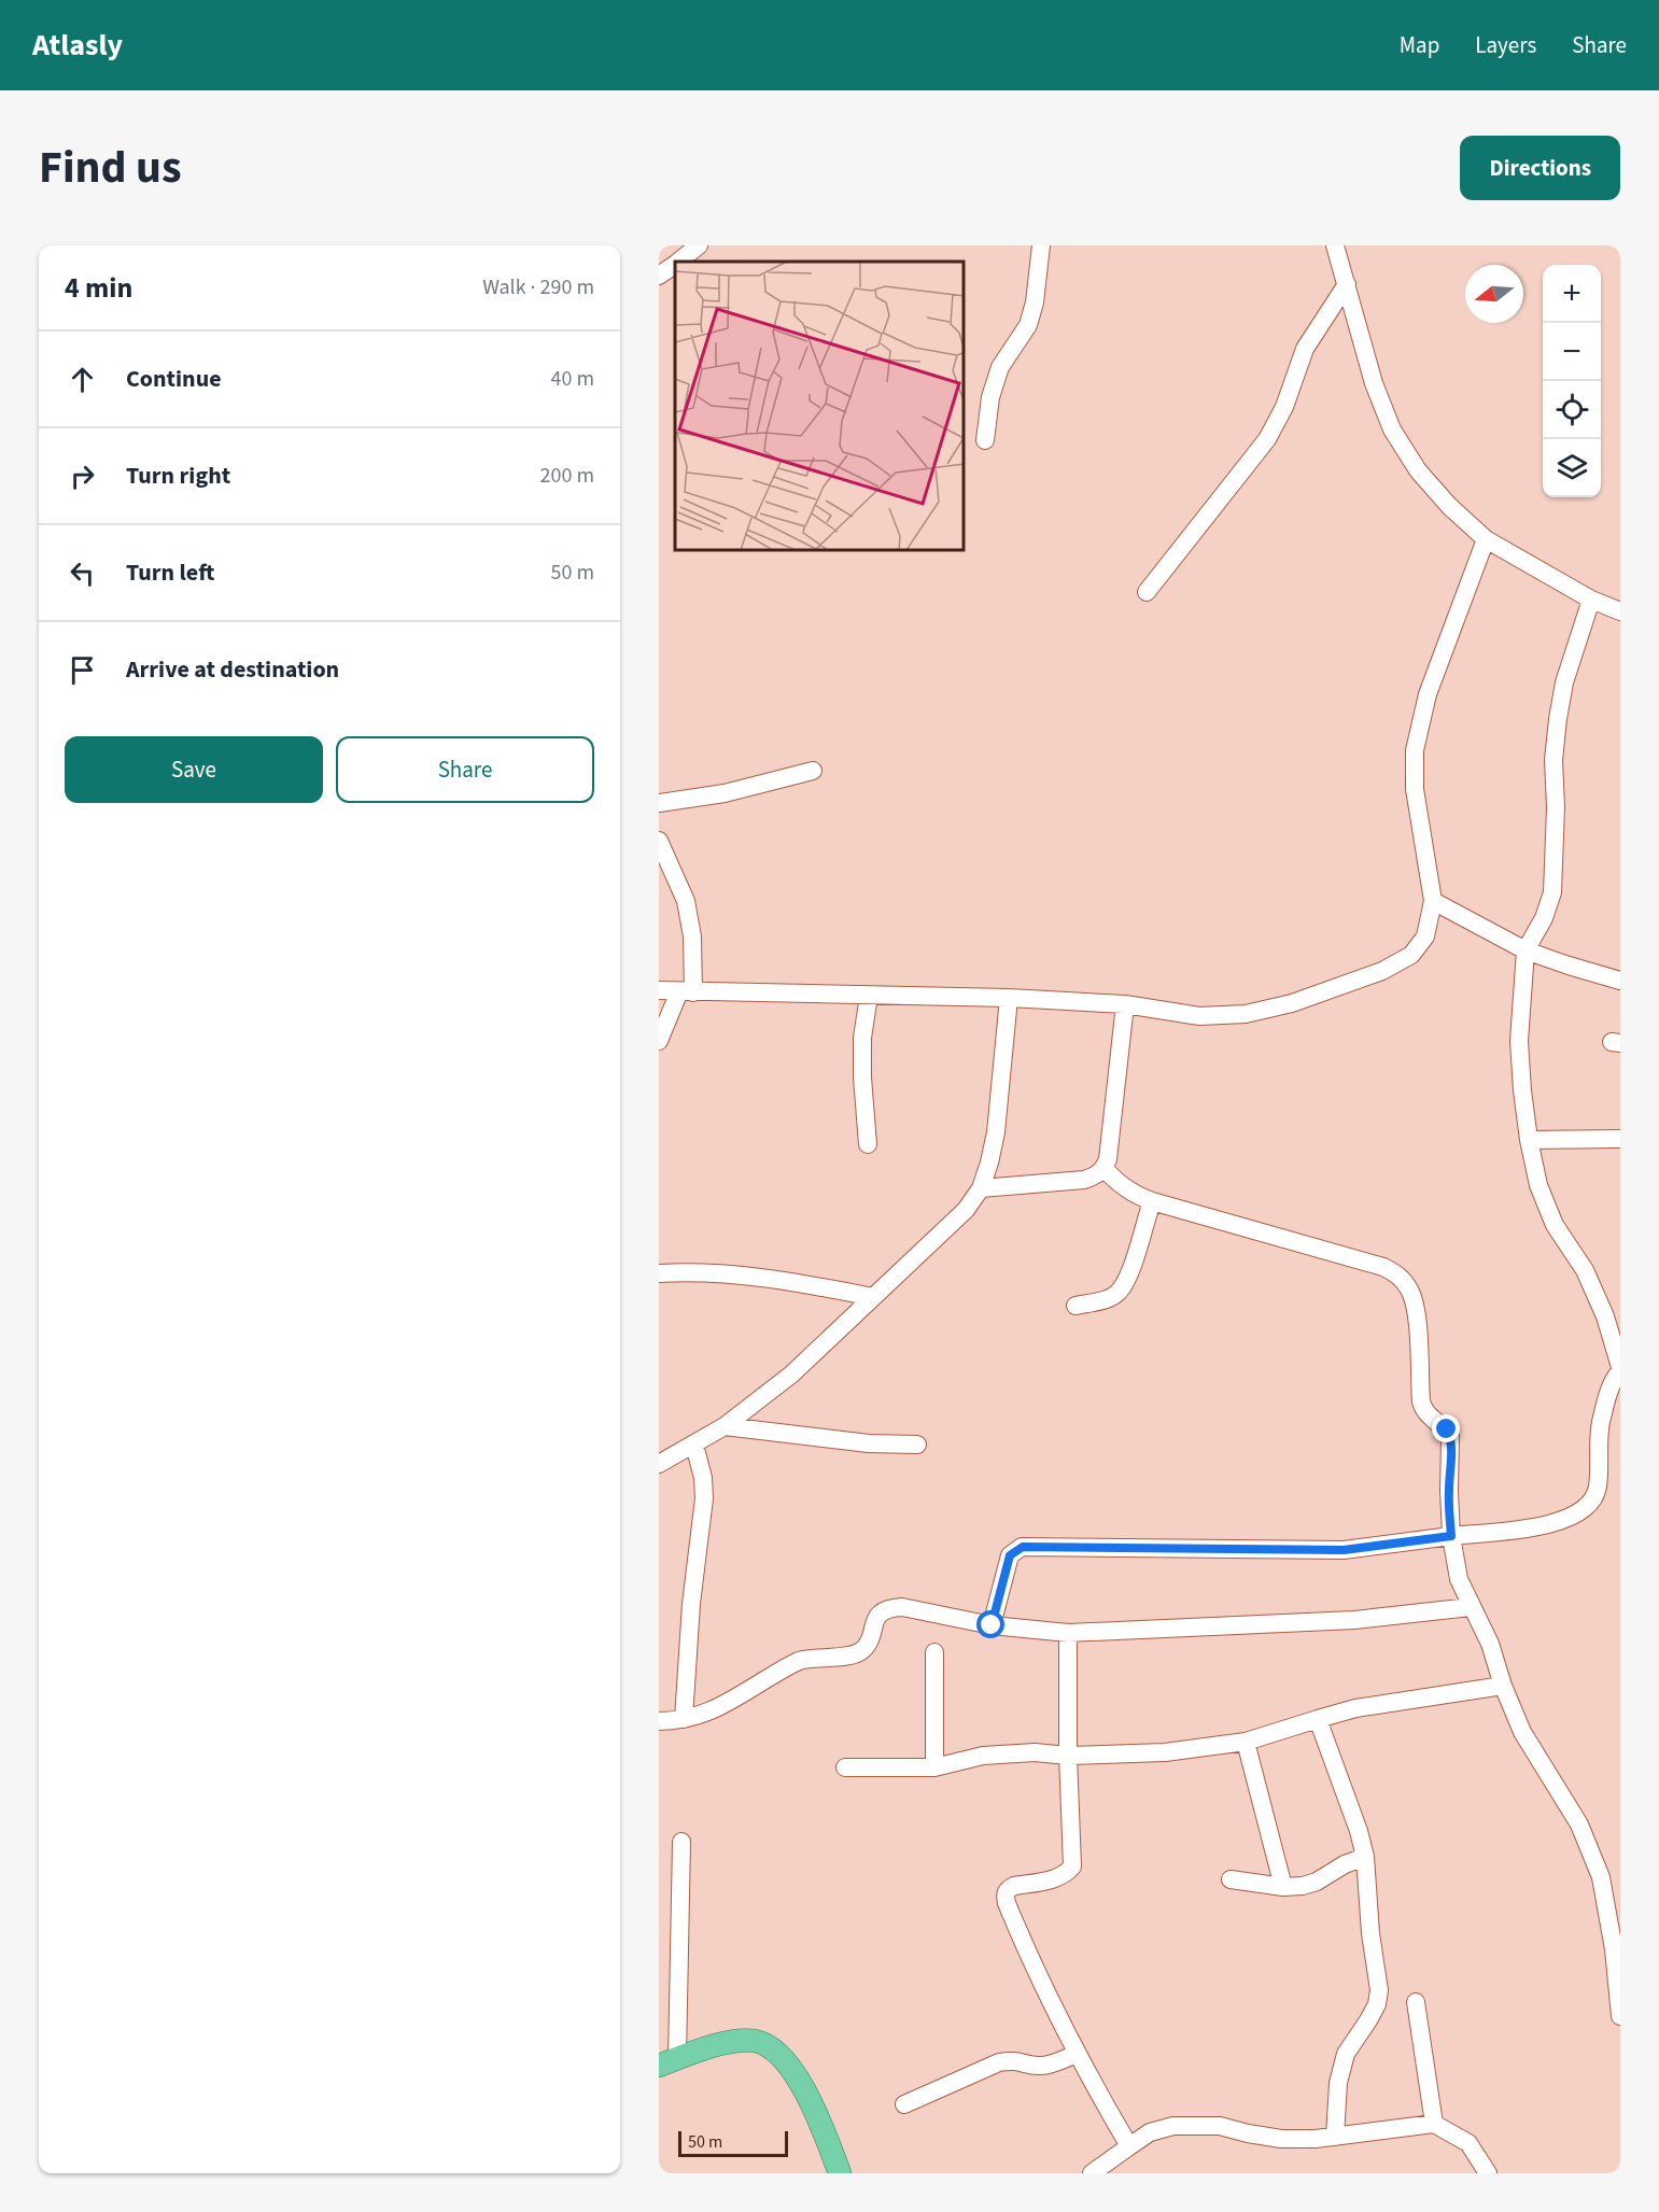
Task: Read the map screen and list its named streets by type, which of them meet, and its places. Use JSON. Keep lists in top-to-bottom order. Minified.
{"scale_bar":"50 m","north":"left","page":{"header":"Atlasly","nav":["Map","Layers","Share"],"title":"Find us","buttons":["Directions",["Save","Share"]],"heading":["4 min","Walk · 290 m"],"map_buttons":["+","−"],"list":[["Continue","40 m"],["Turn right","200 m"],["Turn left","50 m"],"Arrive at destination"],"scale":"50 m"}}
